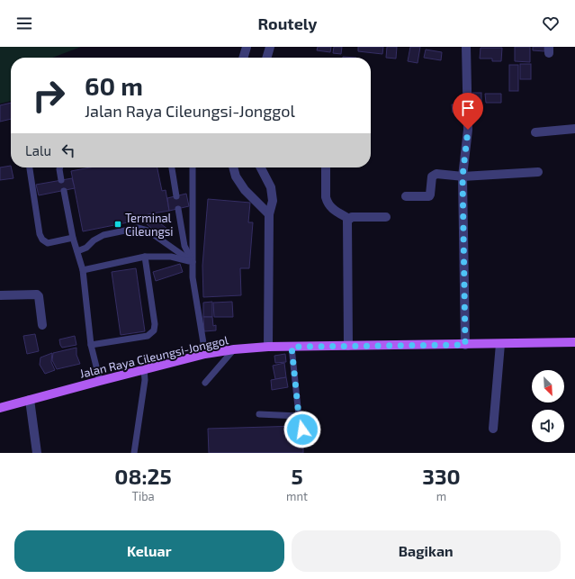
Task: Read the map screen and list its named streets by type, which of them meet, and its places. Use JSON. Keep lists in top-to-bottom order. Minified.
{"streets":{"main road":["Jalan Raya Cileungsi-Jonggol"]},"places":{"transit":["Terminal Cileungsi"]},"north":"bottom right","page":{"header":"Routely","turn":["60 m","Jalan Raya Cileungsi-Jonggol"],"then":"Lalu","eta":["08:25","Tiba","5","mnt","330","m"],"buttons":["Keluar","Bagikan"]}}
